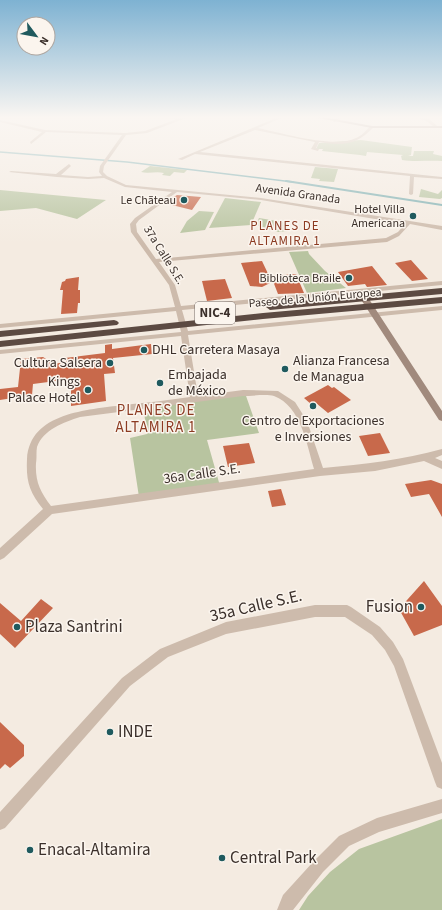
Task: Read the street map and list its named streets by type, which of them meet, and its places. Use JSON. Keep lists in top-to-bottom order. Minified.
{"streets":{"highway":["Paseo de la Unión Europea","NIC-4"],"street":["Avenida Granada","37a Calle S.E.","36a Calle S.E.","35a Calle S.E."]},"crossings":[["Avenida Granada","37a Calle S.E."],["37a Calle S.E.","Paseo de la Unión Europea"]],"districts":["PLANES DE ALTAMIRA 1","PLANES DE ALTAMIRA 1"],"places":["Le Chãteau","Hotel Villa Americana","Biblioteca Braile","DHL Carretera Masaya","Cultura Salsera","Alianza Francesa de Managua","Embajada de México","Kings Palace Hotel","Centro de Exportaciones e Inversiones","Fusion","Plaza Santrini","INDE","Enacal-Altamira","Central Park"],"north":"bottom right"}
